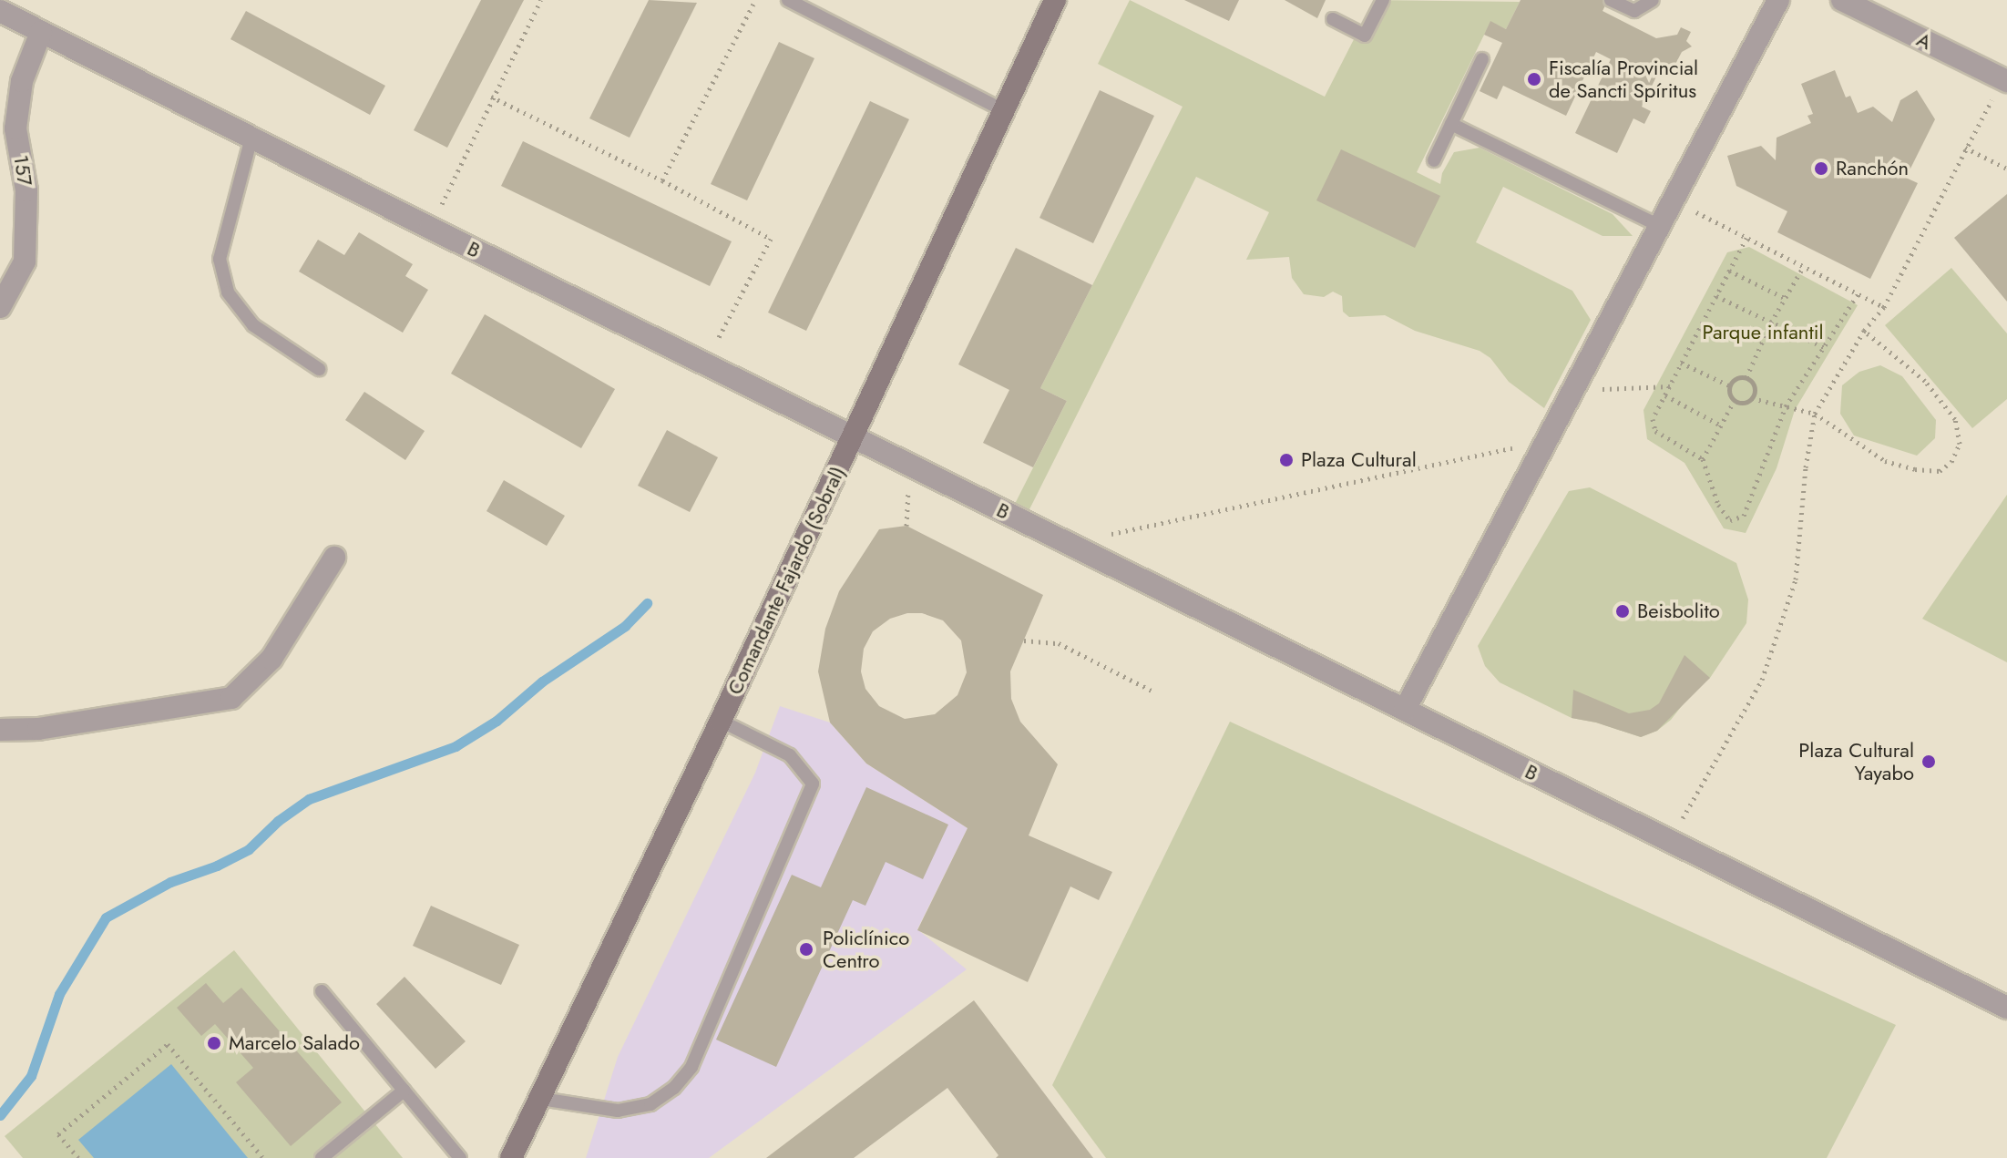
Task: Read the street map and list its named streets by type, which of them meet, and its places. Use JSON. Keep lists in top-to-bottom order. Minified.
{"streets":{"main road":["Comandante Fajardo (Sobral)"],"street":["A","157","B"]},"crossings":[["157","B"],["B","Comandante Fajardo (Sobral)"]],"parks":["Parque infantil"],"places":["Fiscalía Provincial de Sancti Spíritus","Ranchón","Plaza Cultural","Beisbolito","Plaza Cultural Yayabo","Policlínico Centro","Marcelo Salado"]}
